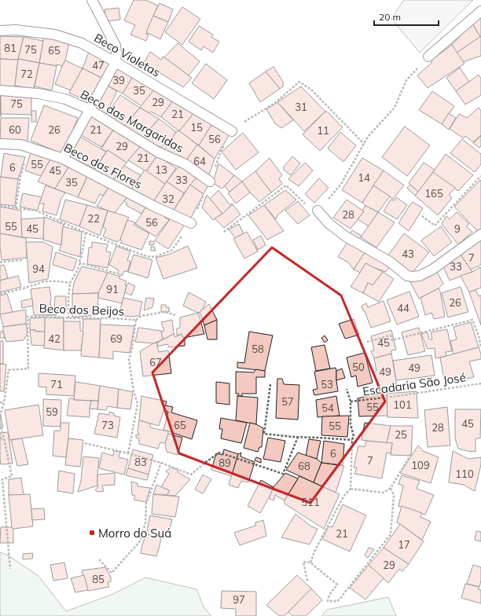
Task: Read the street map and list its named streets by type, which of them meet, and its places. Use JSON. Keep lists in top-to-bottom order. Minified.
{"streets":{"lane":["Beco Violetas","Beco das Margaridas","Beco das Flores"],"path":["Beco dos Beijos","Escadaria São José"]},"places":["Morro do Suá"],"house_numbers":["81","75","65","47","72","39","35","29","75","31","21","15","60","26","21","11","56","29","21","64","55","6","13","45","14","33","35","165","32","28","22","56","55","45","9","43","7","33","94","91","26","44","42","69","45","58","67","50","49","49","71","53","57","101","55","54","59","45","73","65","55","28","25","6","7","83","89","109","68","110","511","21","17","29","85","97"],"scale_bar":"20 m"}
